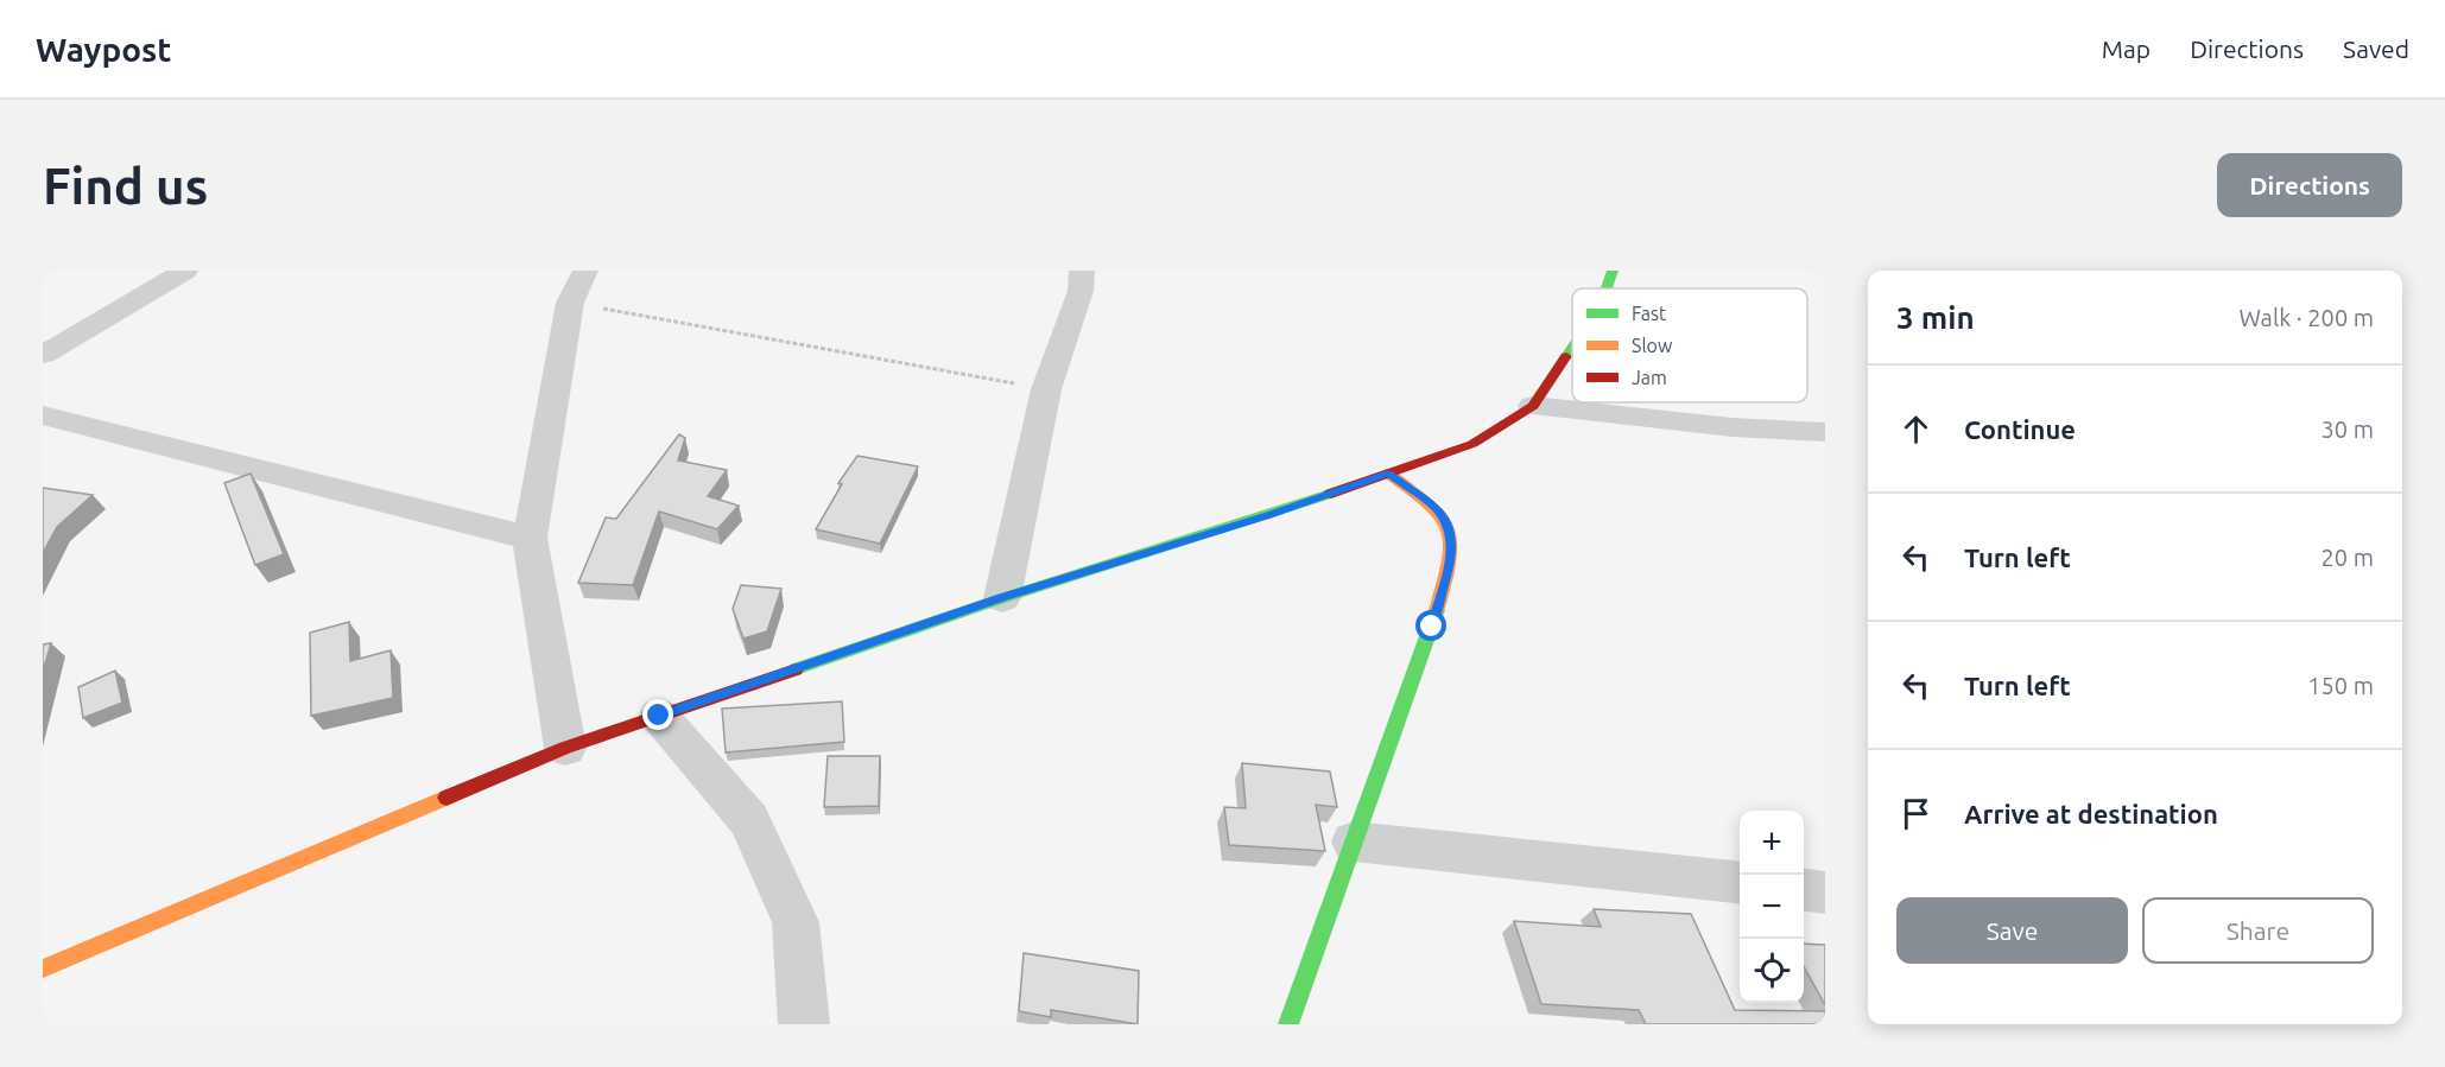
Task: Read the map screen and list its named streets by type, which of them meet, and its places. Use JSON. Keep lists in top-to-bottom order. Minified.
{"legend":["Fast","Slow","Jam"],"page":{"header":"Waypost","nav":["Map","Directions","Saved"],"buttons":["Directions",["Save","Share"]],"title":"Find us","heading":["3 min","Walk · 200 m"],"list":[["Continue","30 m"],["Turn left","20 m"],["Turn left","150 m"],"Arrive at destination"],"map_buttons":["+","−"]}}
